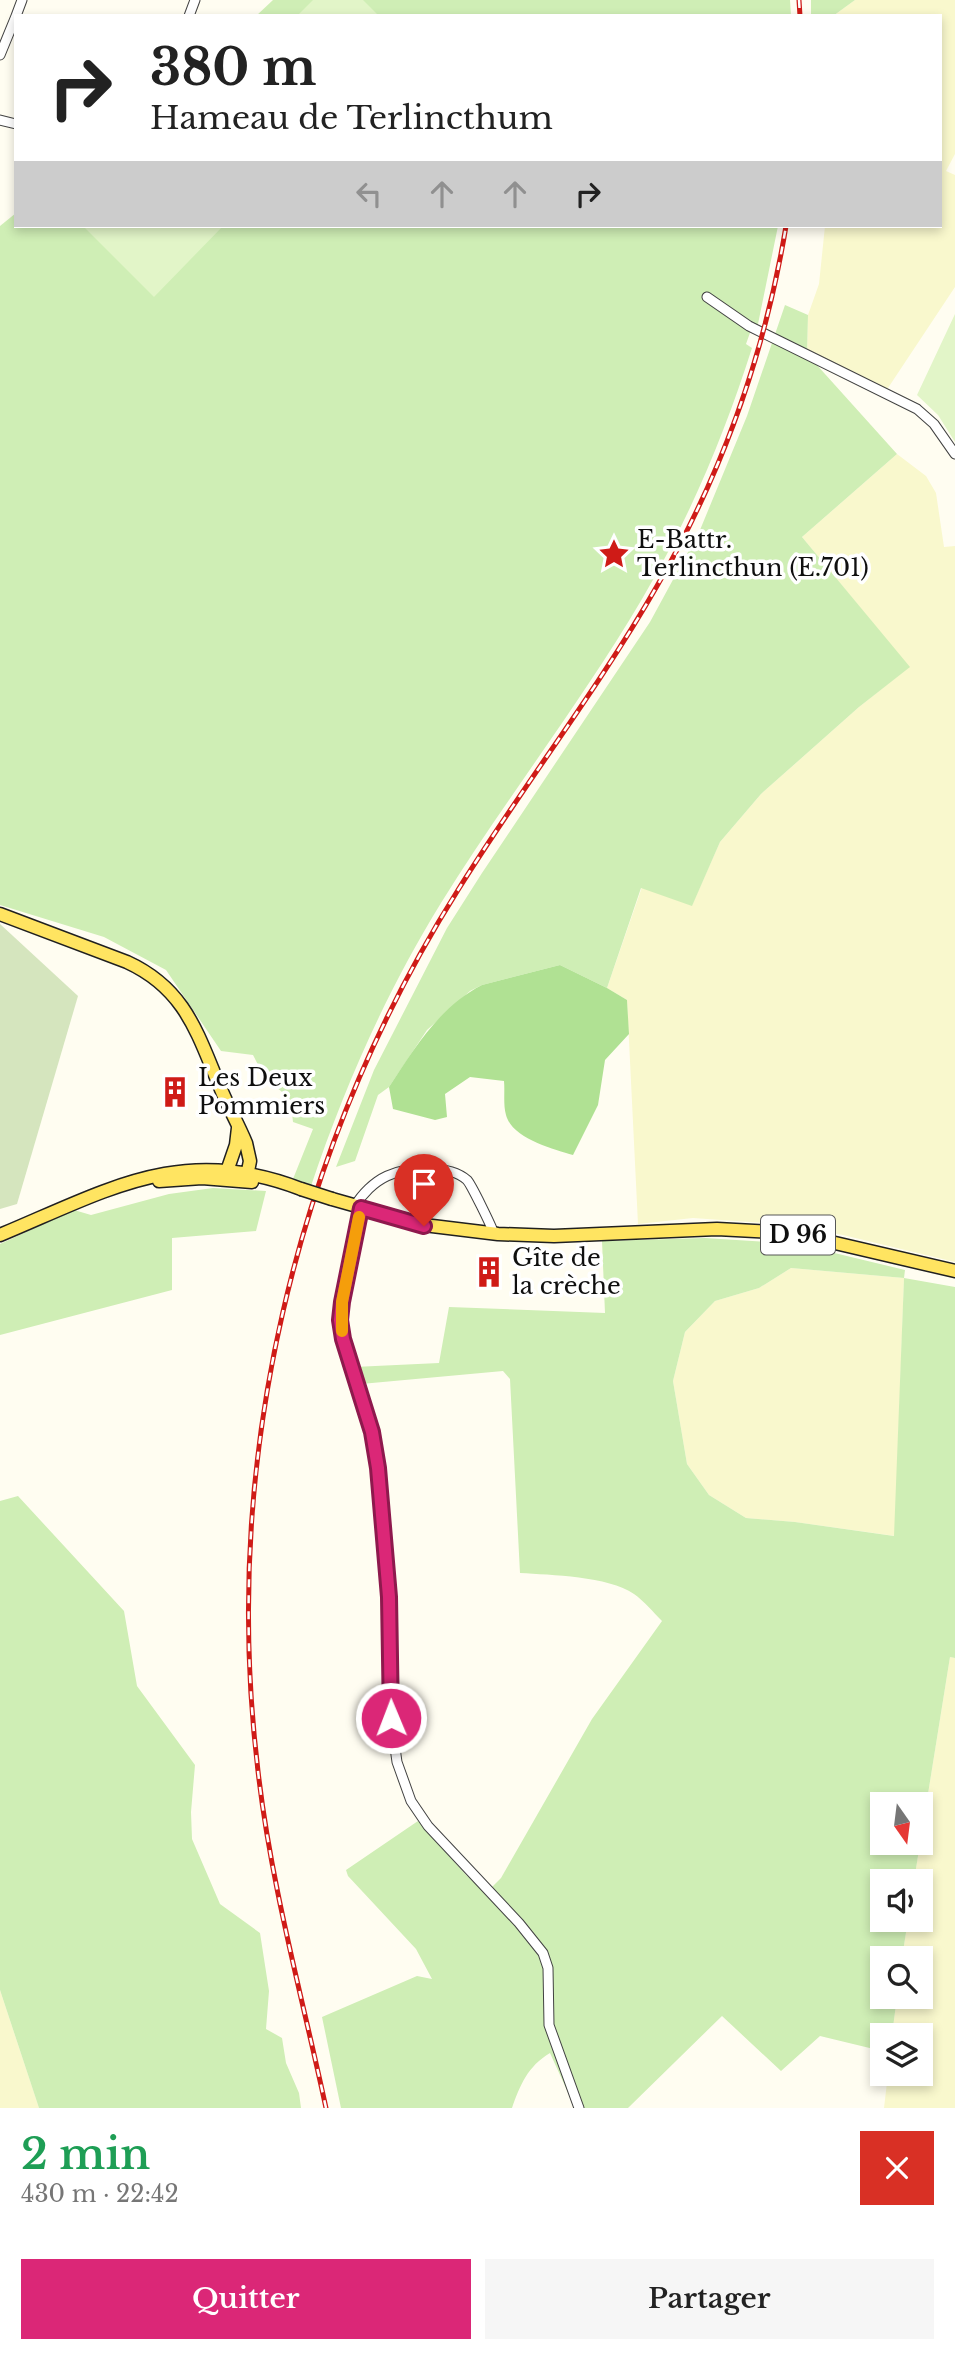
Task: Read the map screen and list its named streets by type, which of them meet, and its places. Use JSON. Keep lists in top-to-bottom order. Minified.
{"streets":{"main road":["D 96"]},"places":{"place":["E-Battr. Terlincthun (E.701)"],"building":["Les Deux Pommiers","Gîte de la crèche"]},"north":"bottom","page":{"turn":["380 m","Hameau de Terlincthum"],"heading":["2 min","430 m · 22:42"],"buttons":["Quitter","Partager"]}}
